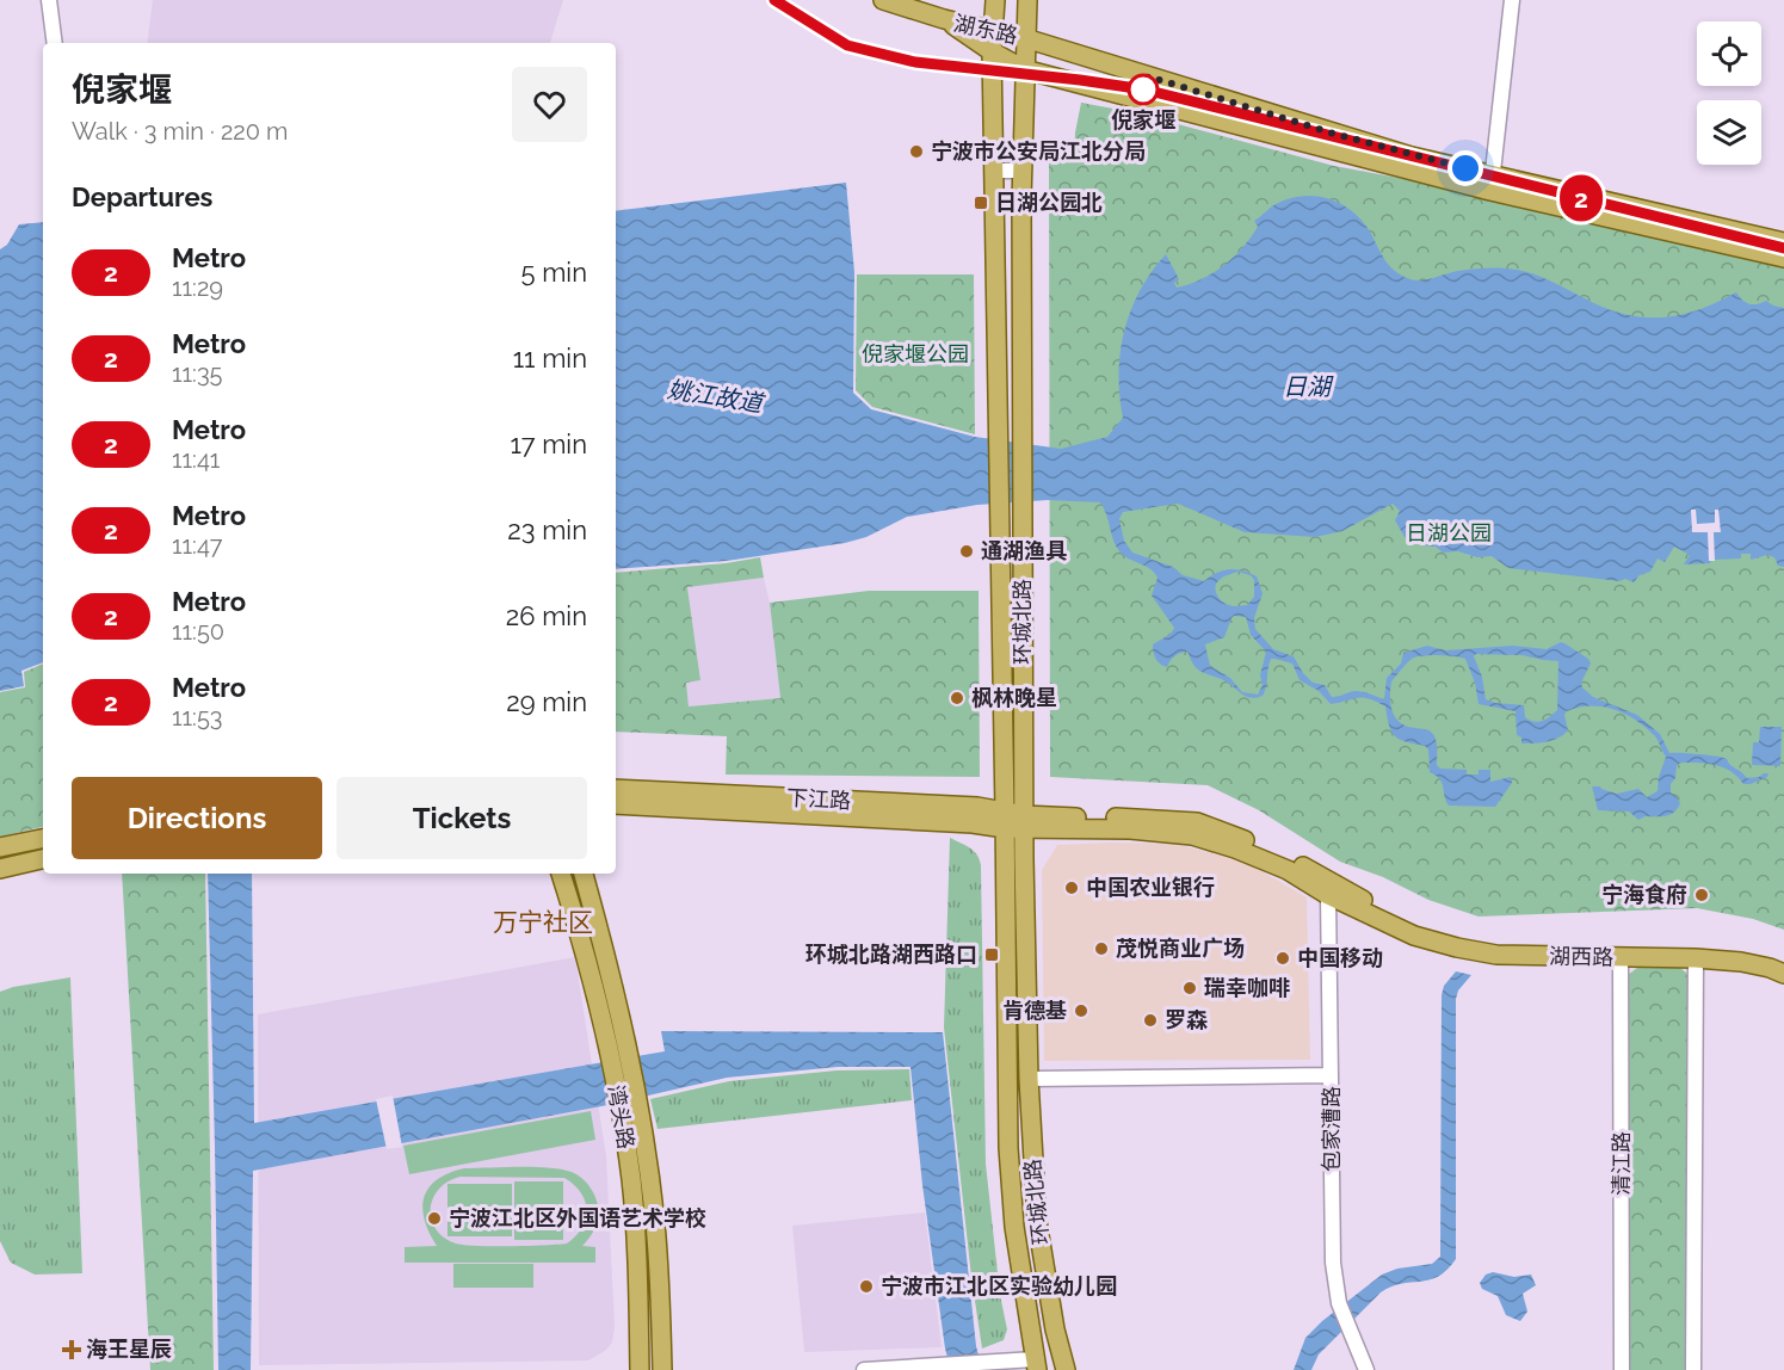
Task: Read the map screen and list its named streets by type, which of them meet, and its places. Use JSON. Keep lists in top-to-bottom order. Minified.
{"streets":{"main road":["湖东路","环城北路","下江路","湖西路","湾头路"],"street":["包家漕路","清江路"]},"crossings":[["湖东路","环城北路"],["环城北路","下江路"],["环城北路","湖西路"],["下江路","湖西路"],["湖西路","包家漕路"],["湖西路","清江路"]],"districts":["万宁社区"],"water":["日湖","姚江故道"],"parks":["倪家堰公园","日湖公园"],"places":{"other":["倪家堰","宁波市公安局江北分局","通湖渔具","枫林晚星","中国农业银行","宁海食府","茂悦商业广场","中国移动","瑞幸咖啡","肯德基","罗森","宁波江北区外国语艺术学校","宁波市江北区实验幼儿园"],"transit":["日湖公园北","环城北路湖西路口"],"health":["海王星辰"]},"lines":["metro line 2"],"page":{"on_map":"2","heading":[["倪家堰","Walk · 3 min · 220 m"],"Departures"],"list":[{"mark":"2","name":"Metro","note":"11:29","value":"5 min"},{"mark":"2","name":"Metro","note":"11:35","value":"11 min"},{"mark":"2","name":"Metro","note":"11:41","value":"17 min"},{"mark":"2","name":"Metro","note":"11:47","value":"23 min"},{"mark":"2","name":"Metro","note":"11:50","value":"26 min"},{"mark":"2","name":"Metro","note":"11:53","value":"29 min"}],"buttons":["Directions","Tickets"]}}
